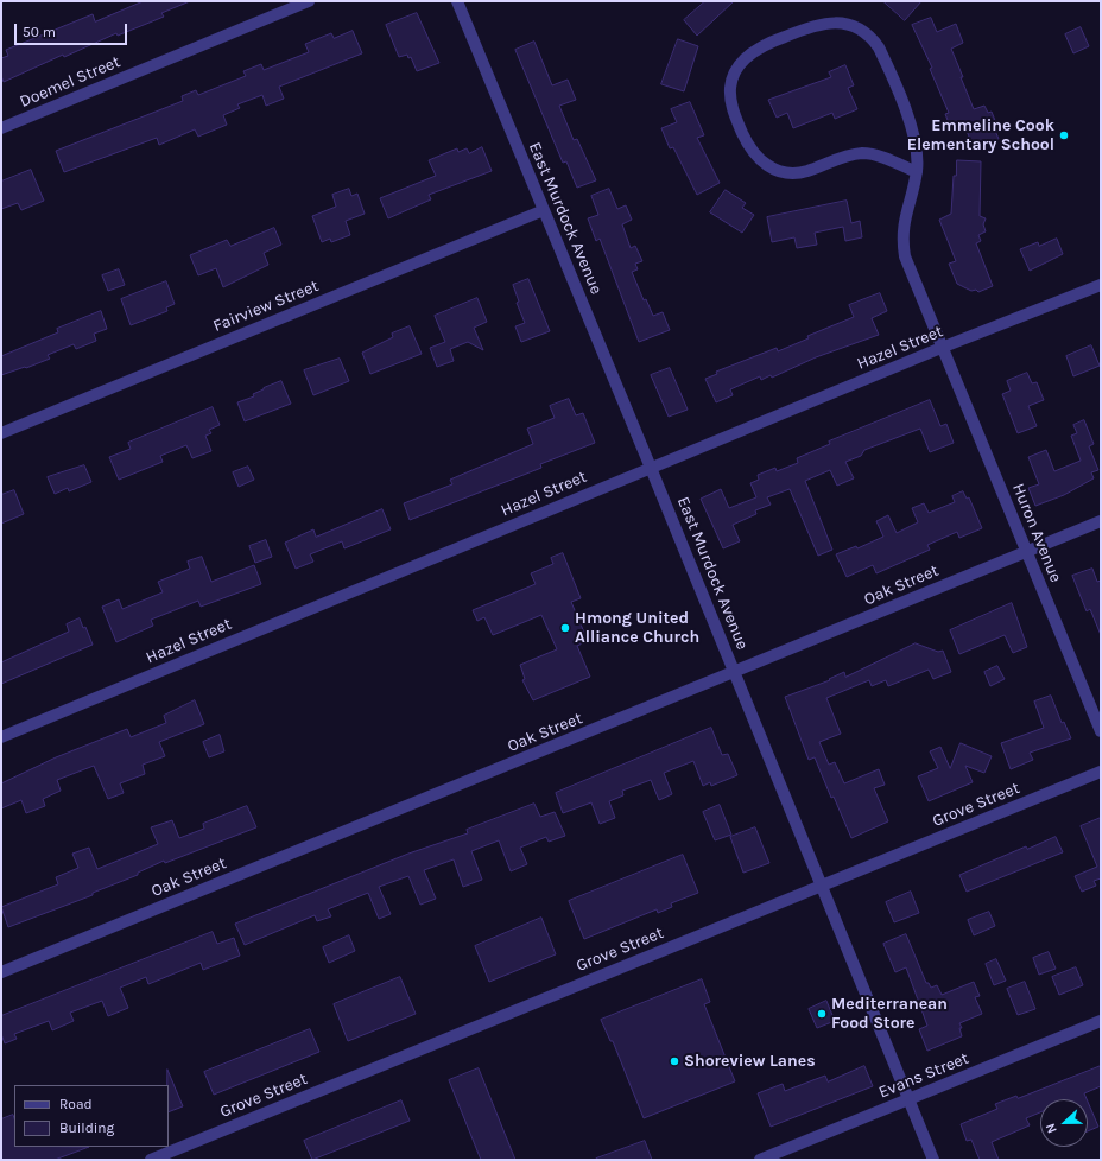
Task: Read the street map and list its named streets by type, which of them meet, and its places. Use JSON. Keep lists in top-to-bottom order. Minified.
{"streets":{"street":["Doemel Street","East Murdock Avenue","Fairview Street","Hazel Street","Huron Avenue","Oak Street","Grove Street","Evans Street"]},"crossings":[["East Murdock Avenue","Fairview Street"],["East Murdock Avenue","Hazel Street"],["East Murdock Avenue","Oak Street"],["East Murdock Avenue","Grove Street"],["East Murdock Avenue","Evans Street"],["Hazel Street","Huron Avenue"],["Huron Avenue","Oak Street"]],"places":["Emmeline Cook Elementary School","Hmong United Alliance Church","Mediterranean Food Store","Shoreview Lanes"],"legend":["Road","Building"],"scale_bar":"50 m","north":"left"}
